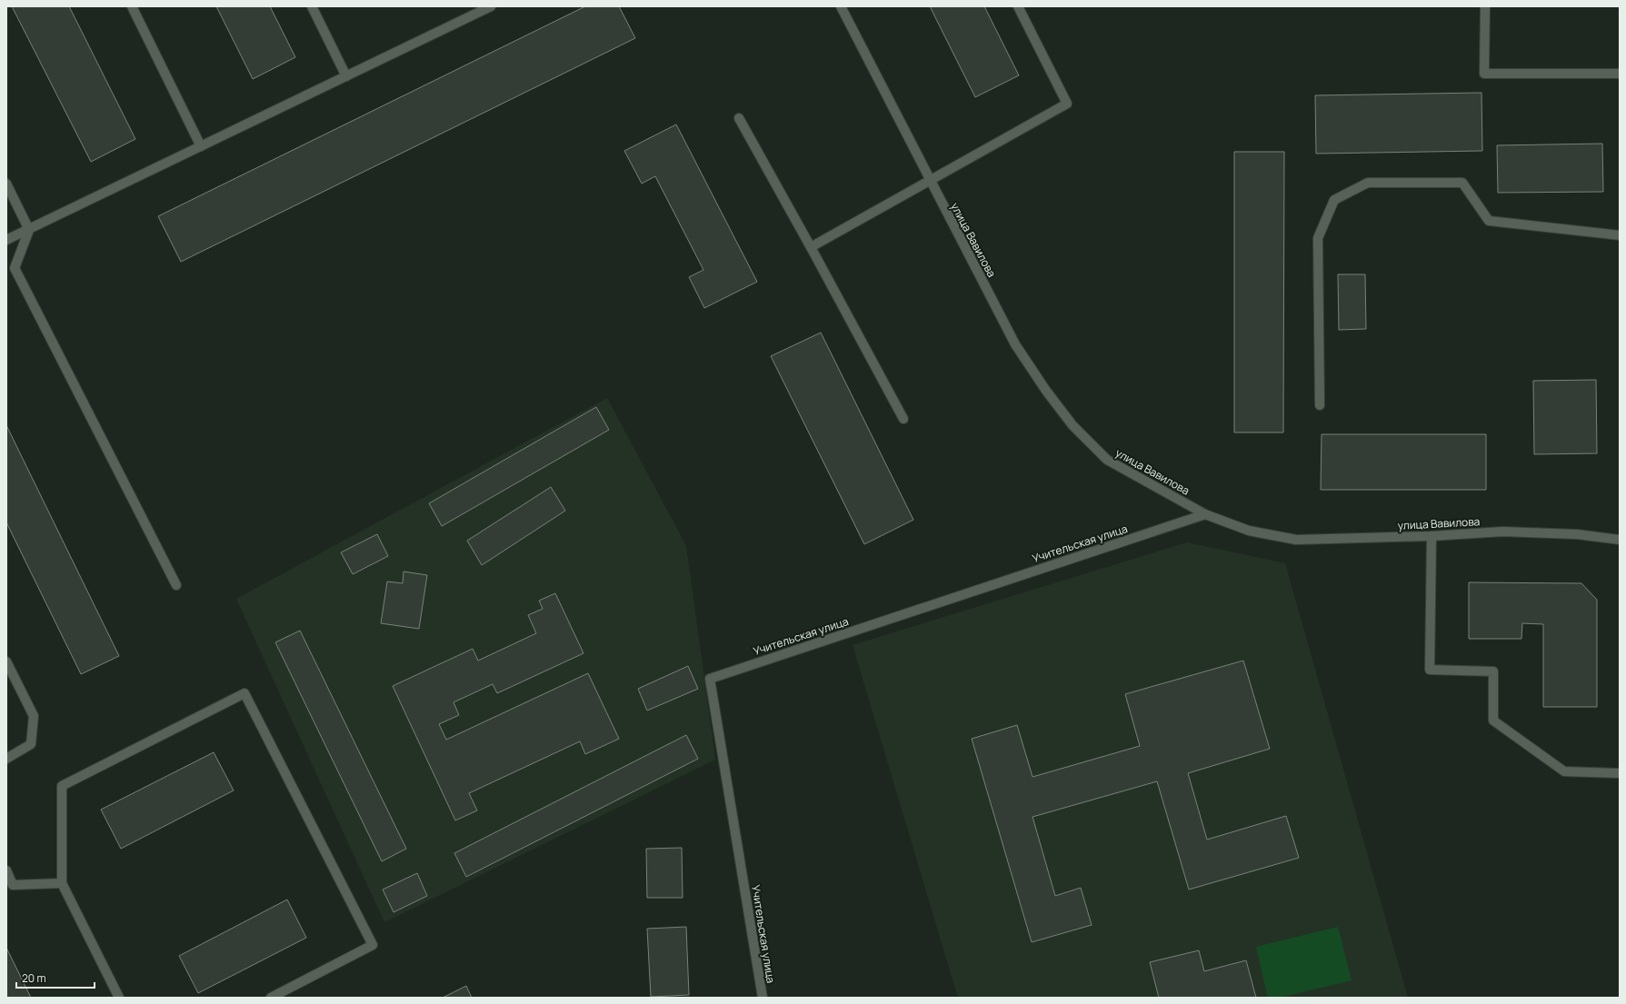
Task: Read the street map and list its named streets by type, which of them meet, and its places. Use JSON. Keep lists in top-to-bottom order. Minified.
{"streets":{"street":["улица Вавилова","Учительская улица"]},"crossings":[["улица Вавилова","Учительская улица"]],"scale_bar":"20 m"}
